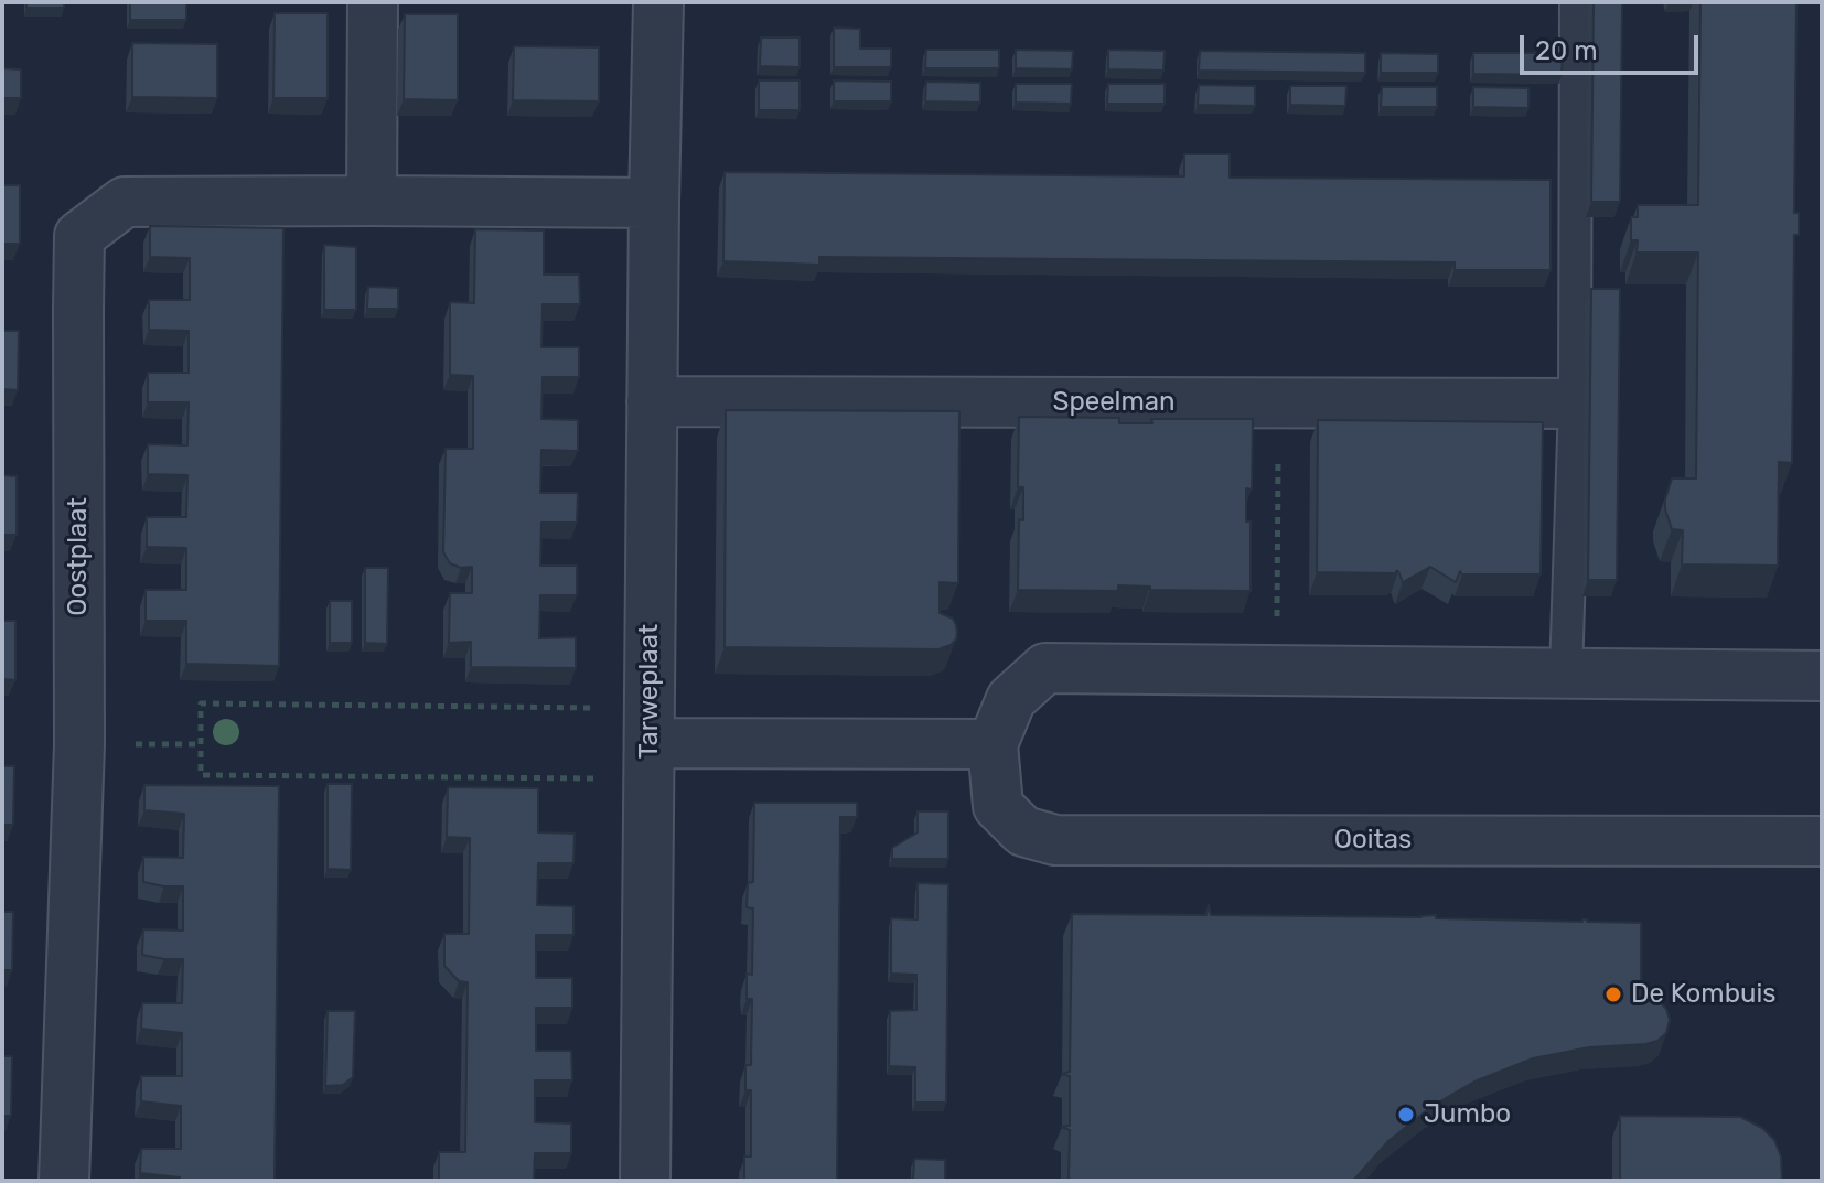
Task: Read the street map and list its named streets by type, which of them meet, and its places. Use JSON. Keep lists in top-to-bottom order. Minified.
{"streets":{"street":["Speelman","Oostplaat","Tarweplaat","Ooitas"]},"crossings":[["Speelman","Tarweplaat"],["Oostplaat","Tarweplaat"]],"places":["De Kombuis","Jumbo"],"scale_bar":"20 m"}
